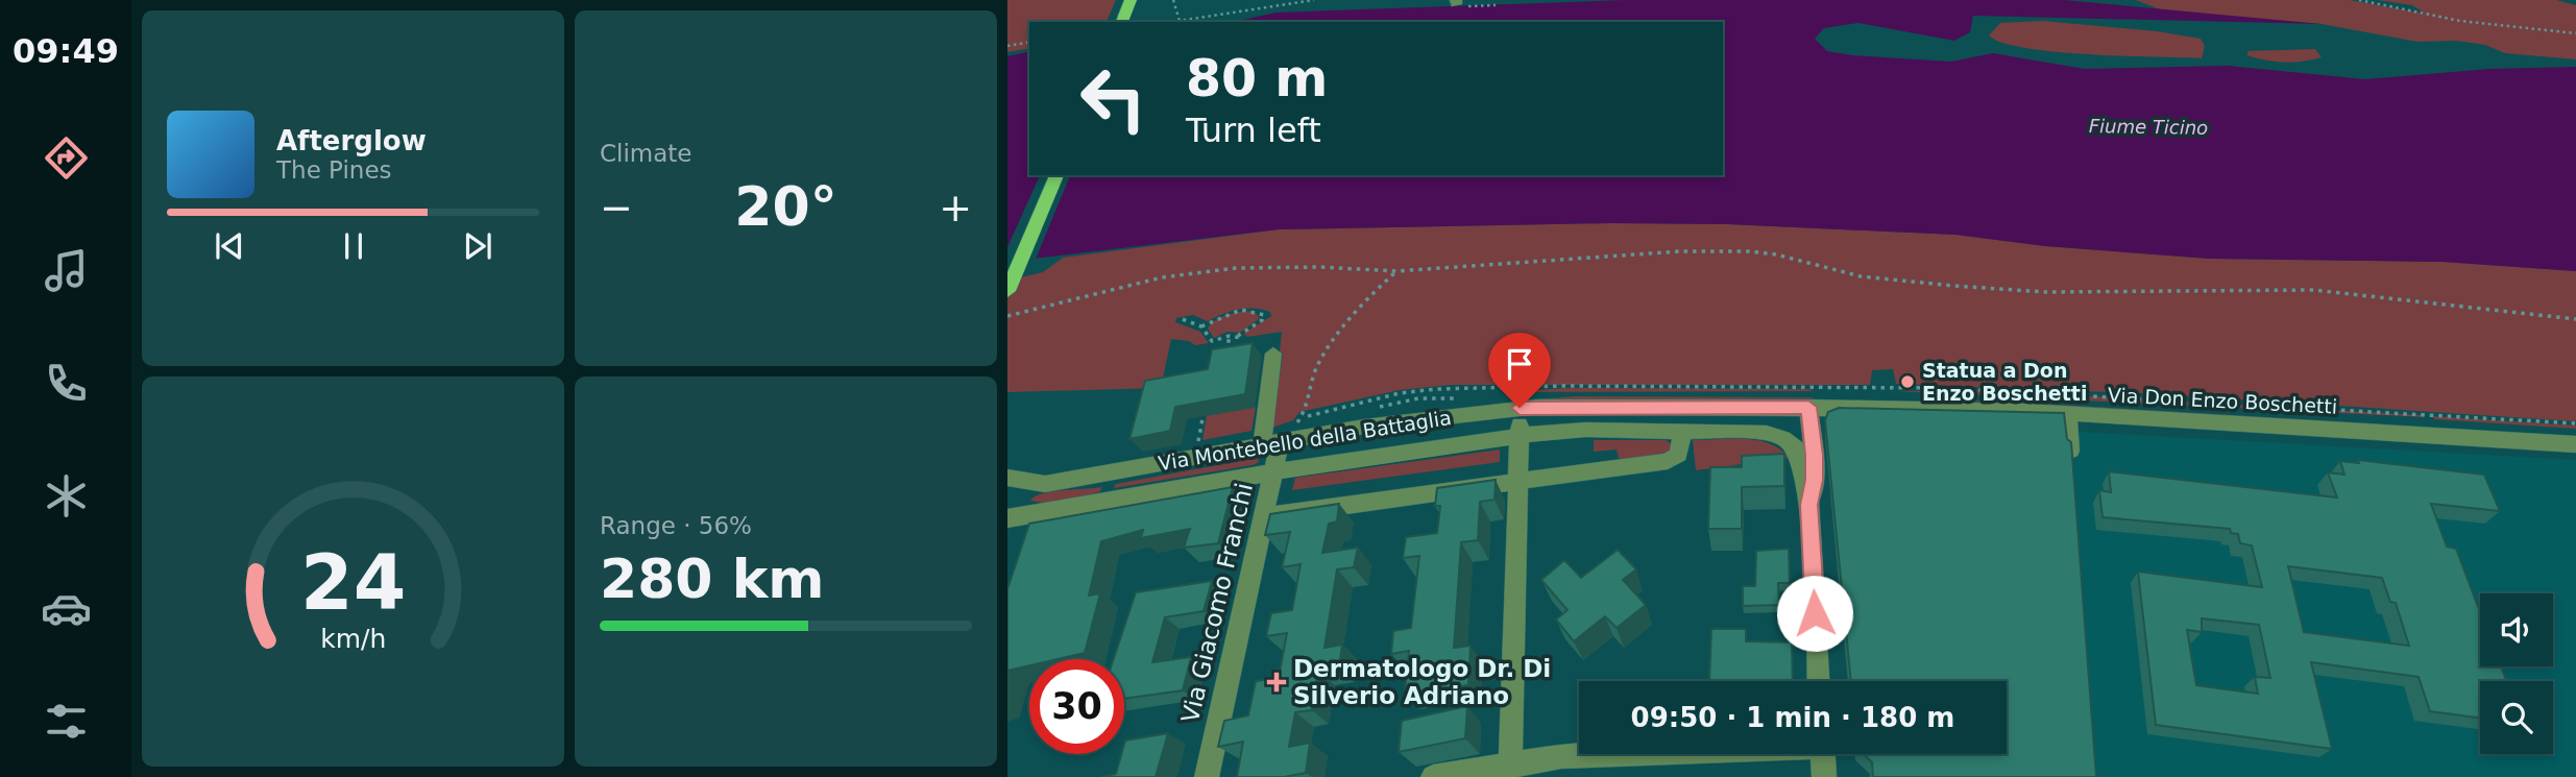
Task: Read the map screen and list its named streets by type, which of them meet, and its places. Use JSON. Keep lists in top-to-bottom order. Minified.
{"streets":{"street":["Via Don Enzo Boschetti","Via Montebello della Battaglia","Via Giacomo Franchi"]},"crossings":[["Via Don Enzo Boschetti","Via Montebello della Battaglia"],["Via Montebello della Battaglia","Via Giacomo Franchi"]],"water":["Fiume Ticino"],"places":{"other":["Statua a Don Enzo Boschetti"],"health":["Dermatologo Dr. Di Silverio Adriano"]},"page":{"tabs":"09:49","tile":["Climate",["Range · 56%","280 km"]],"turn":["80 m","Turn left"],"song":["Afterglow","The Pines"],"heat":["−","20°","+"],"limit":"30","trip":"09:50 · 1 min · 180 m","gauge":["24","km/h"]}}
